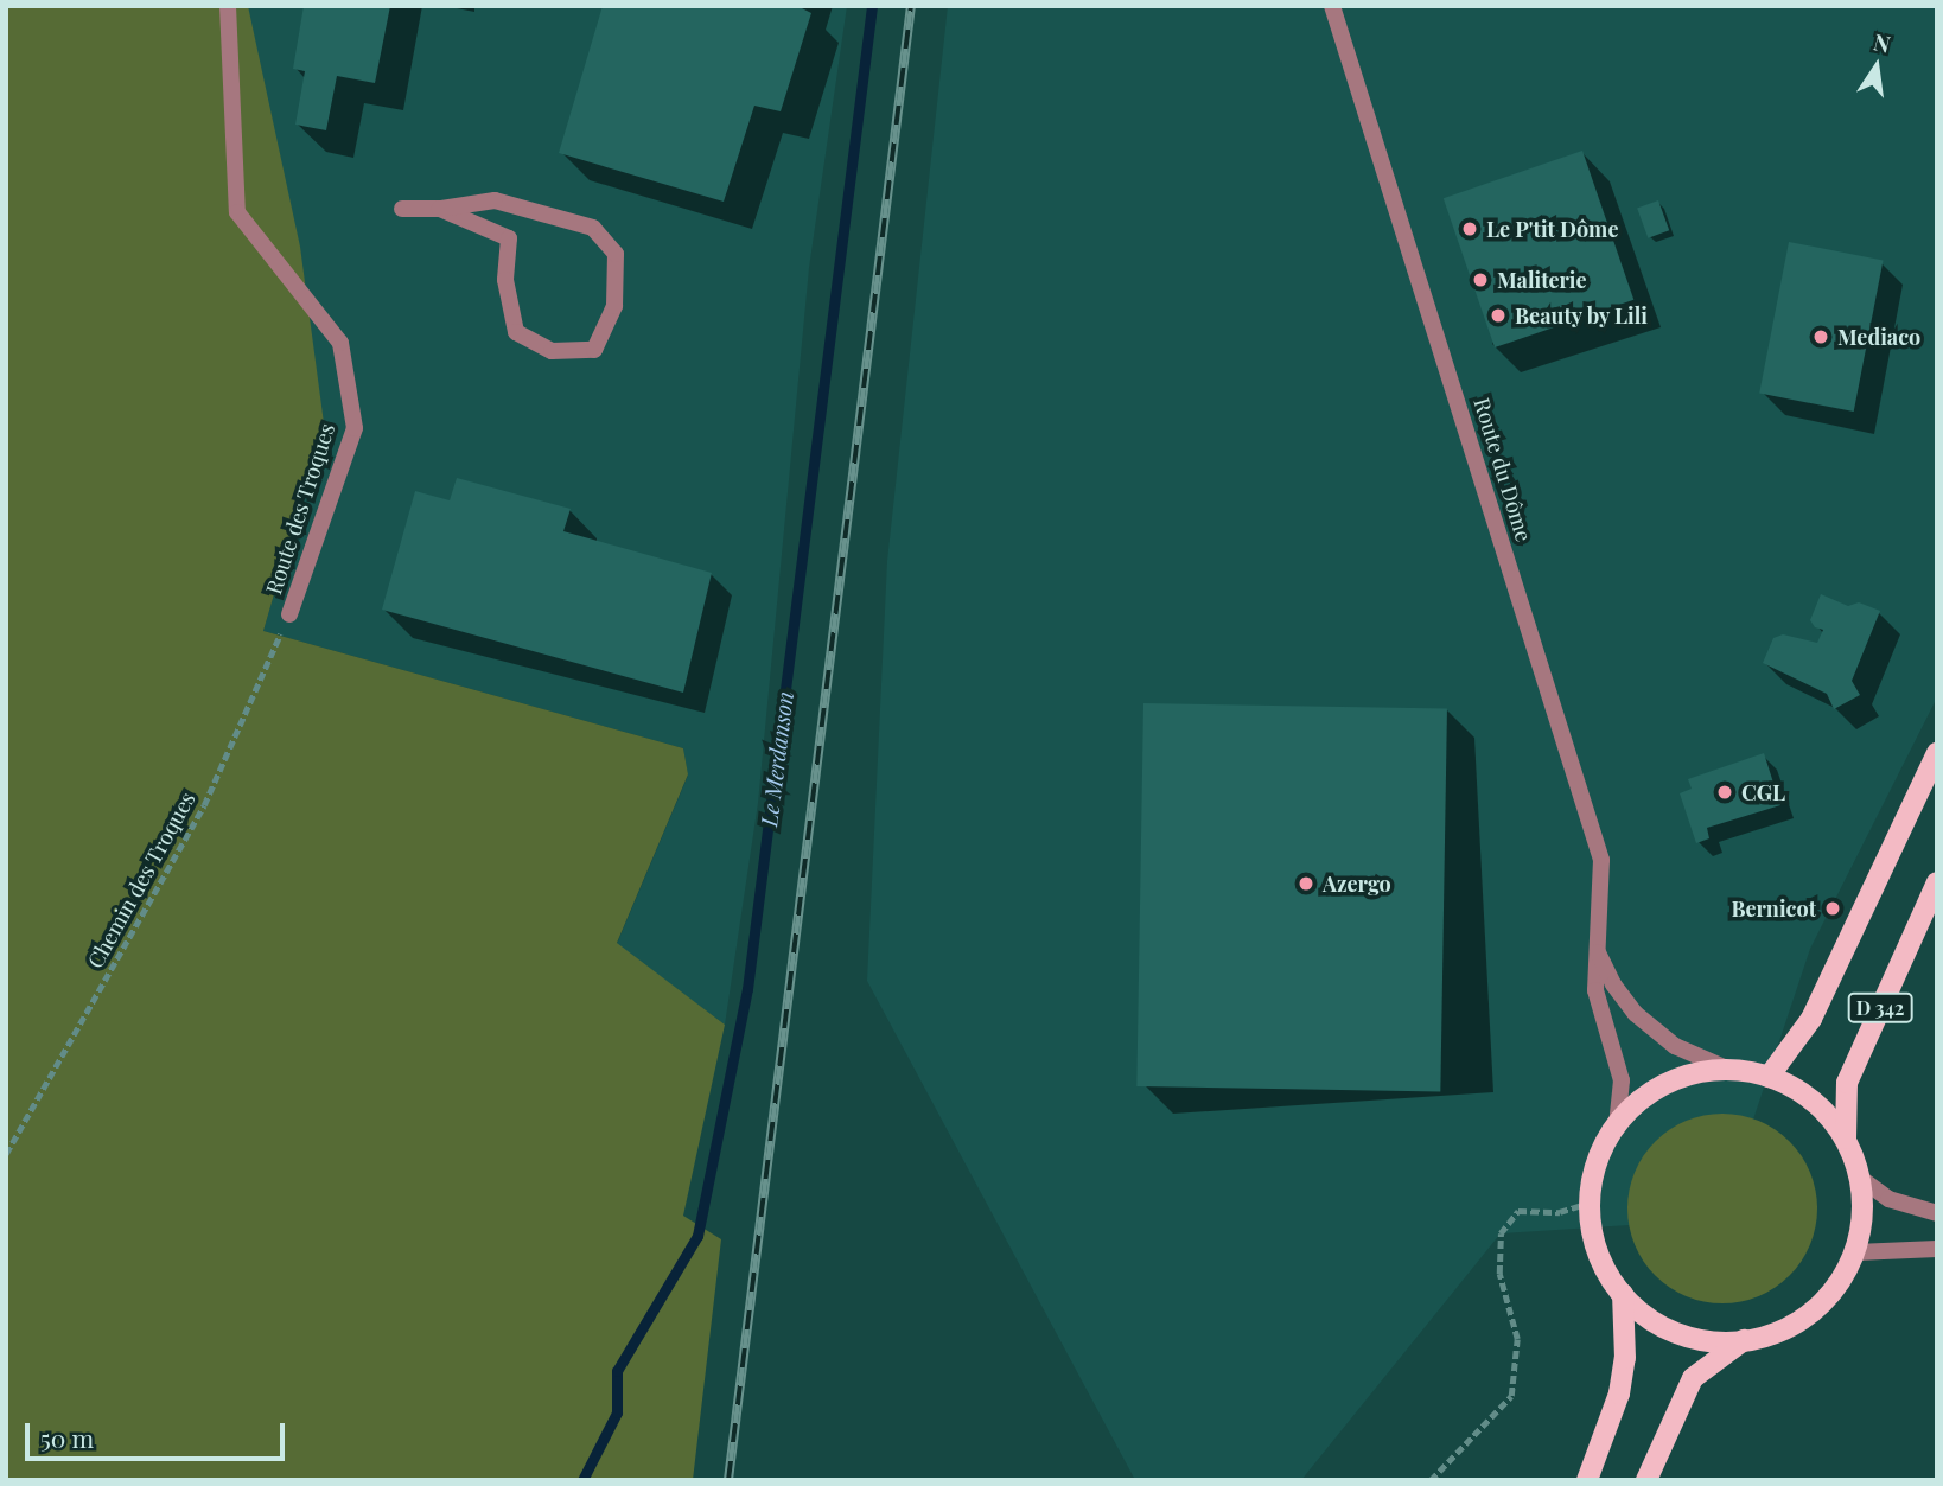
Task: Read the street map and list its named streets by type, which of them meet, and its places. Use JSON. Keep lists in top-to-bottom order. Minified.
{"streets":{"main road":["D 342"],"street":["Route du Dôme","Route des Troques"],"path":["Chemin des Troques"]},"crossings":[["Route du Dôme","D 342"],["Route des Troques","Chemin des Troques"]],"water":["Le Merdanson"],"places":["Le P'tit Dôme","Maliterie","Beauty by Lili","Mediaco","CGL","Azergo","Bernicot"],"scale_bar":"50 m","north":"top"}
